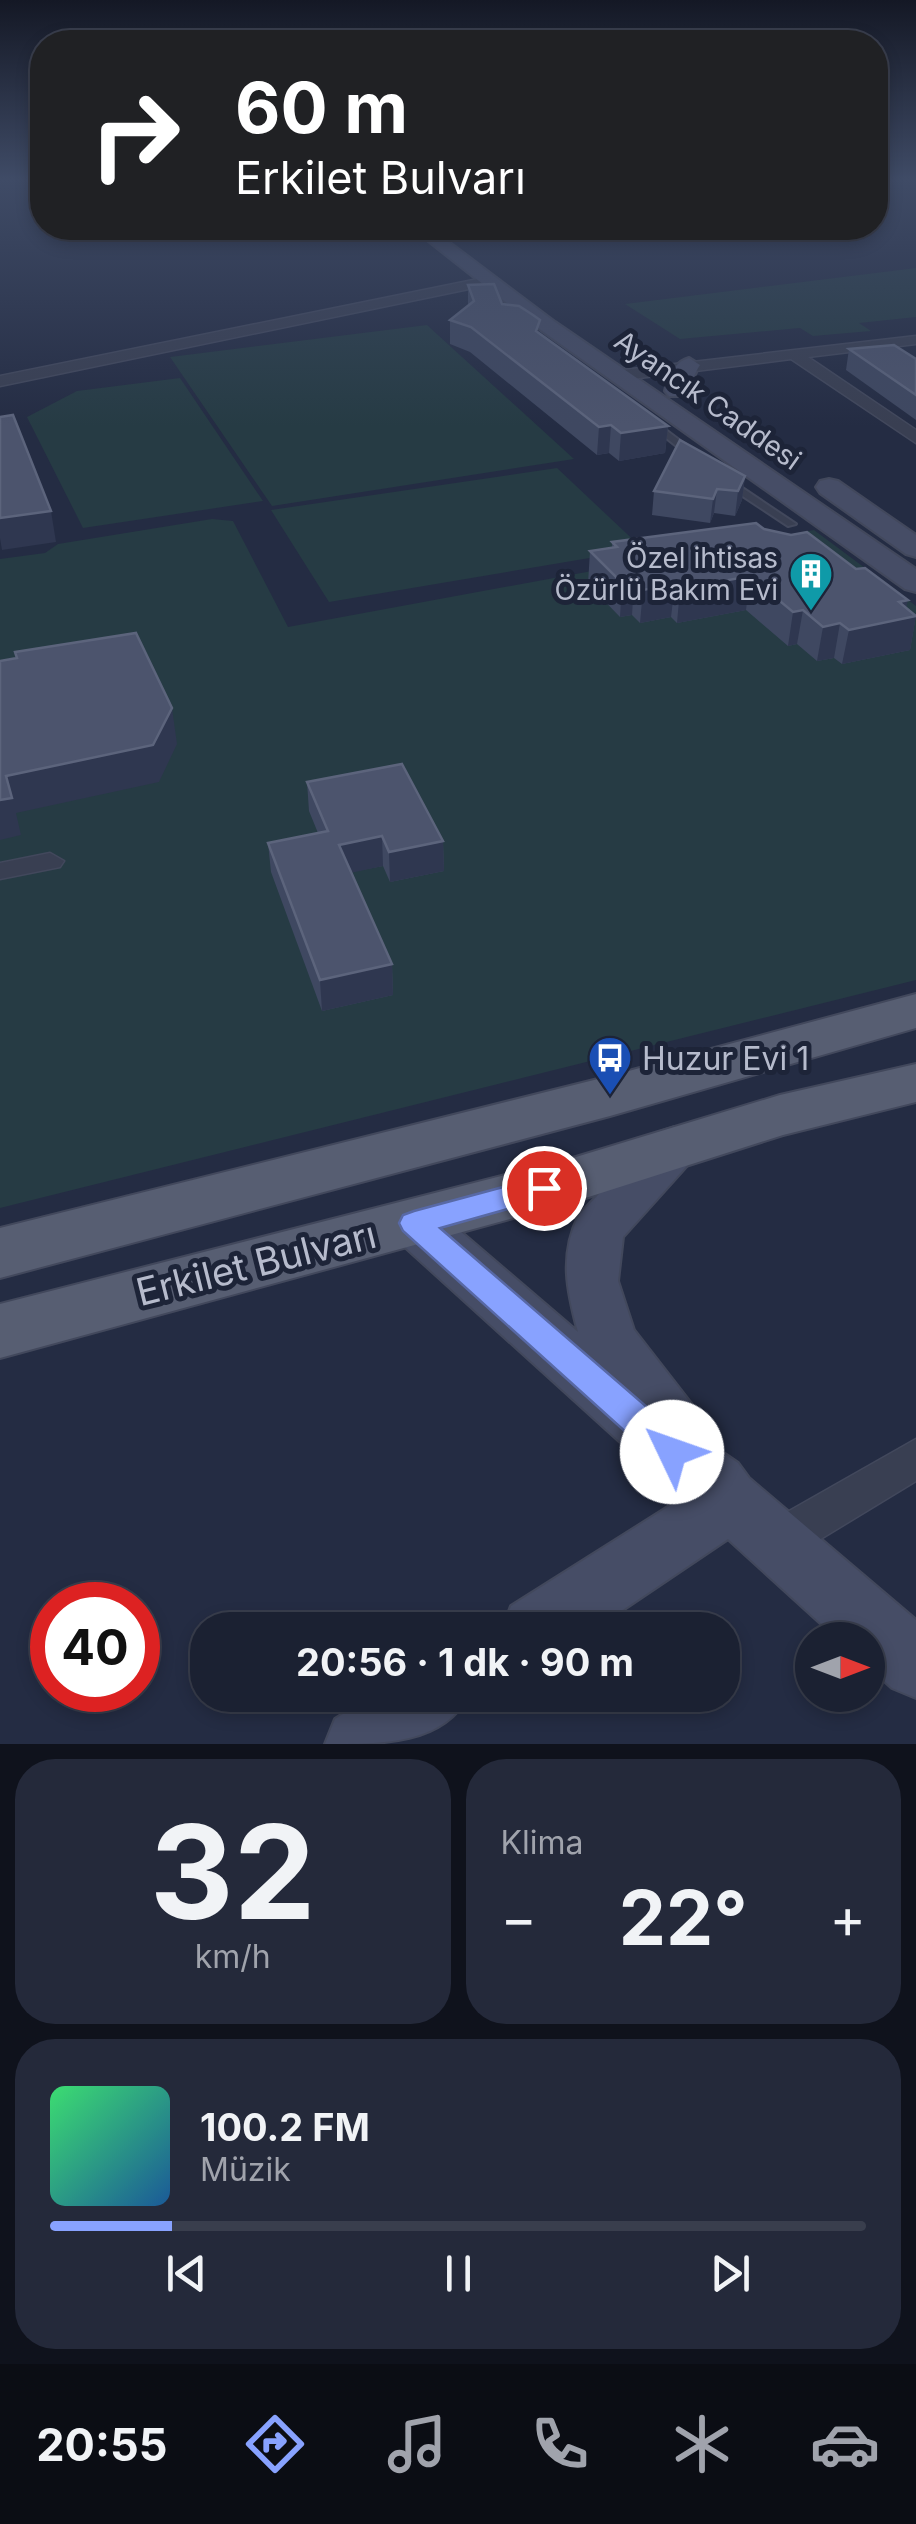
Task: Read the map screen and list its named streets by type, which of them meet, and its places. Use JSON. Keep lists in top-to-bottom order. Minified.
{"streets":{"main road":["Erkilet Bulvarı"],"street":["Ayancık Caddesi"]},"places":{"building":["Özel ihtisas Özürlü Bakım Evi"],"bus stop":["Huzur Evi 1"]},"north":"right","page":{"turn":["60 m","Erkilet Bulvarı"],"limit":"40","trip":"20:56 · 1 dk · 90 m","tile":[["32","km/h"],"Klima"],"heat":["−","22°","+"],"song":["100.2 FM","Müzik"],"tabs":"20:55"}}
